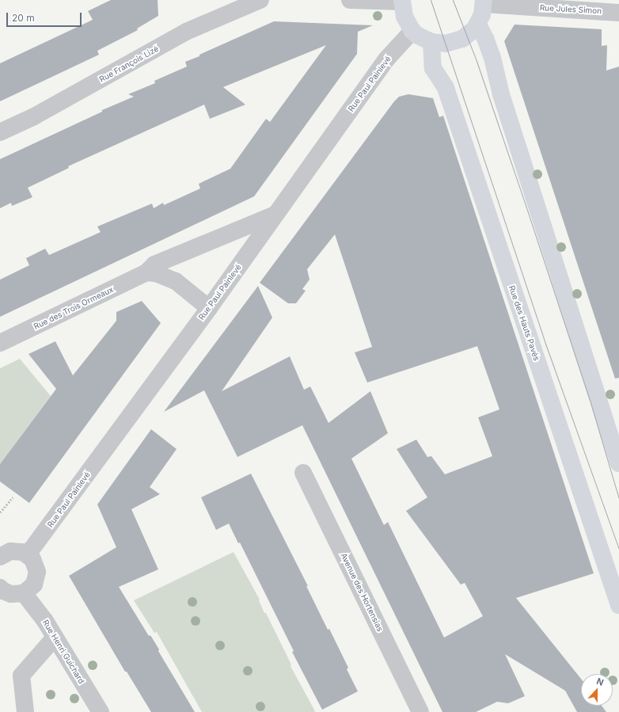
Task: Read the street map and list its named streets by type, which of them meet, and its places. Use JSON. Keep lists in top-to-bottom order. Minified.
{"streets":{"street":["Rue Jules Simon","Rue François Lizé","Rue Paul Painlevé","Rue des Trois Ormeaux","Rue des Hauts Pavés","Avenue des Hortensias","Rue Henri Guichard"]},"crossings":[["Rue Paul Painlevé","Rue des Trois Ormeaux"]],"scale_bar":"20 m","north":"top"}
